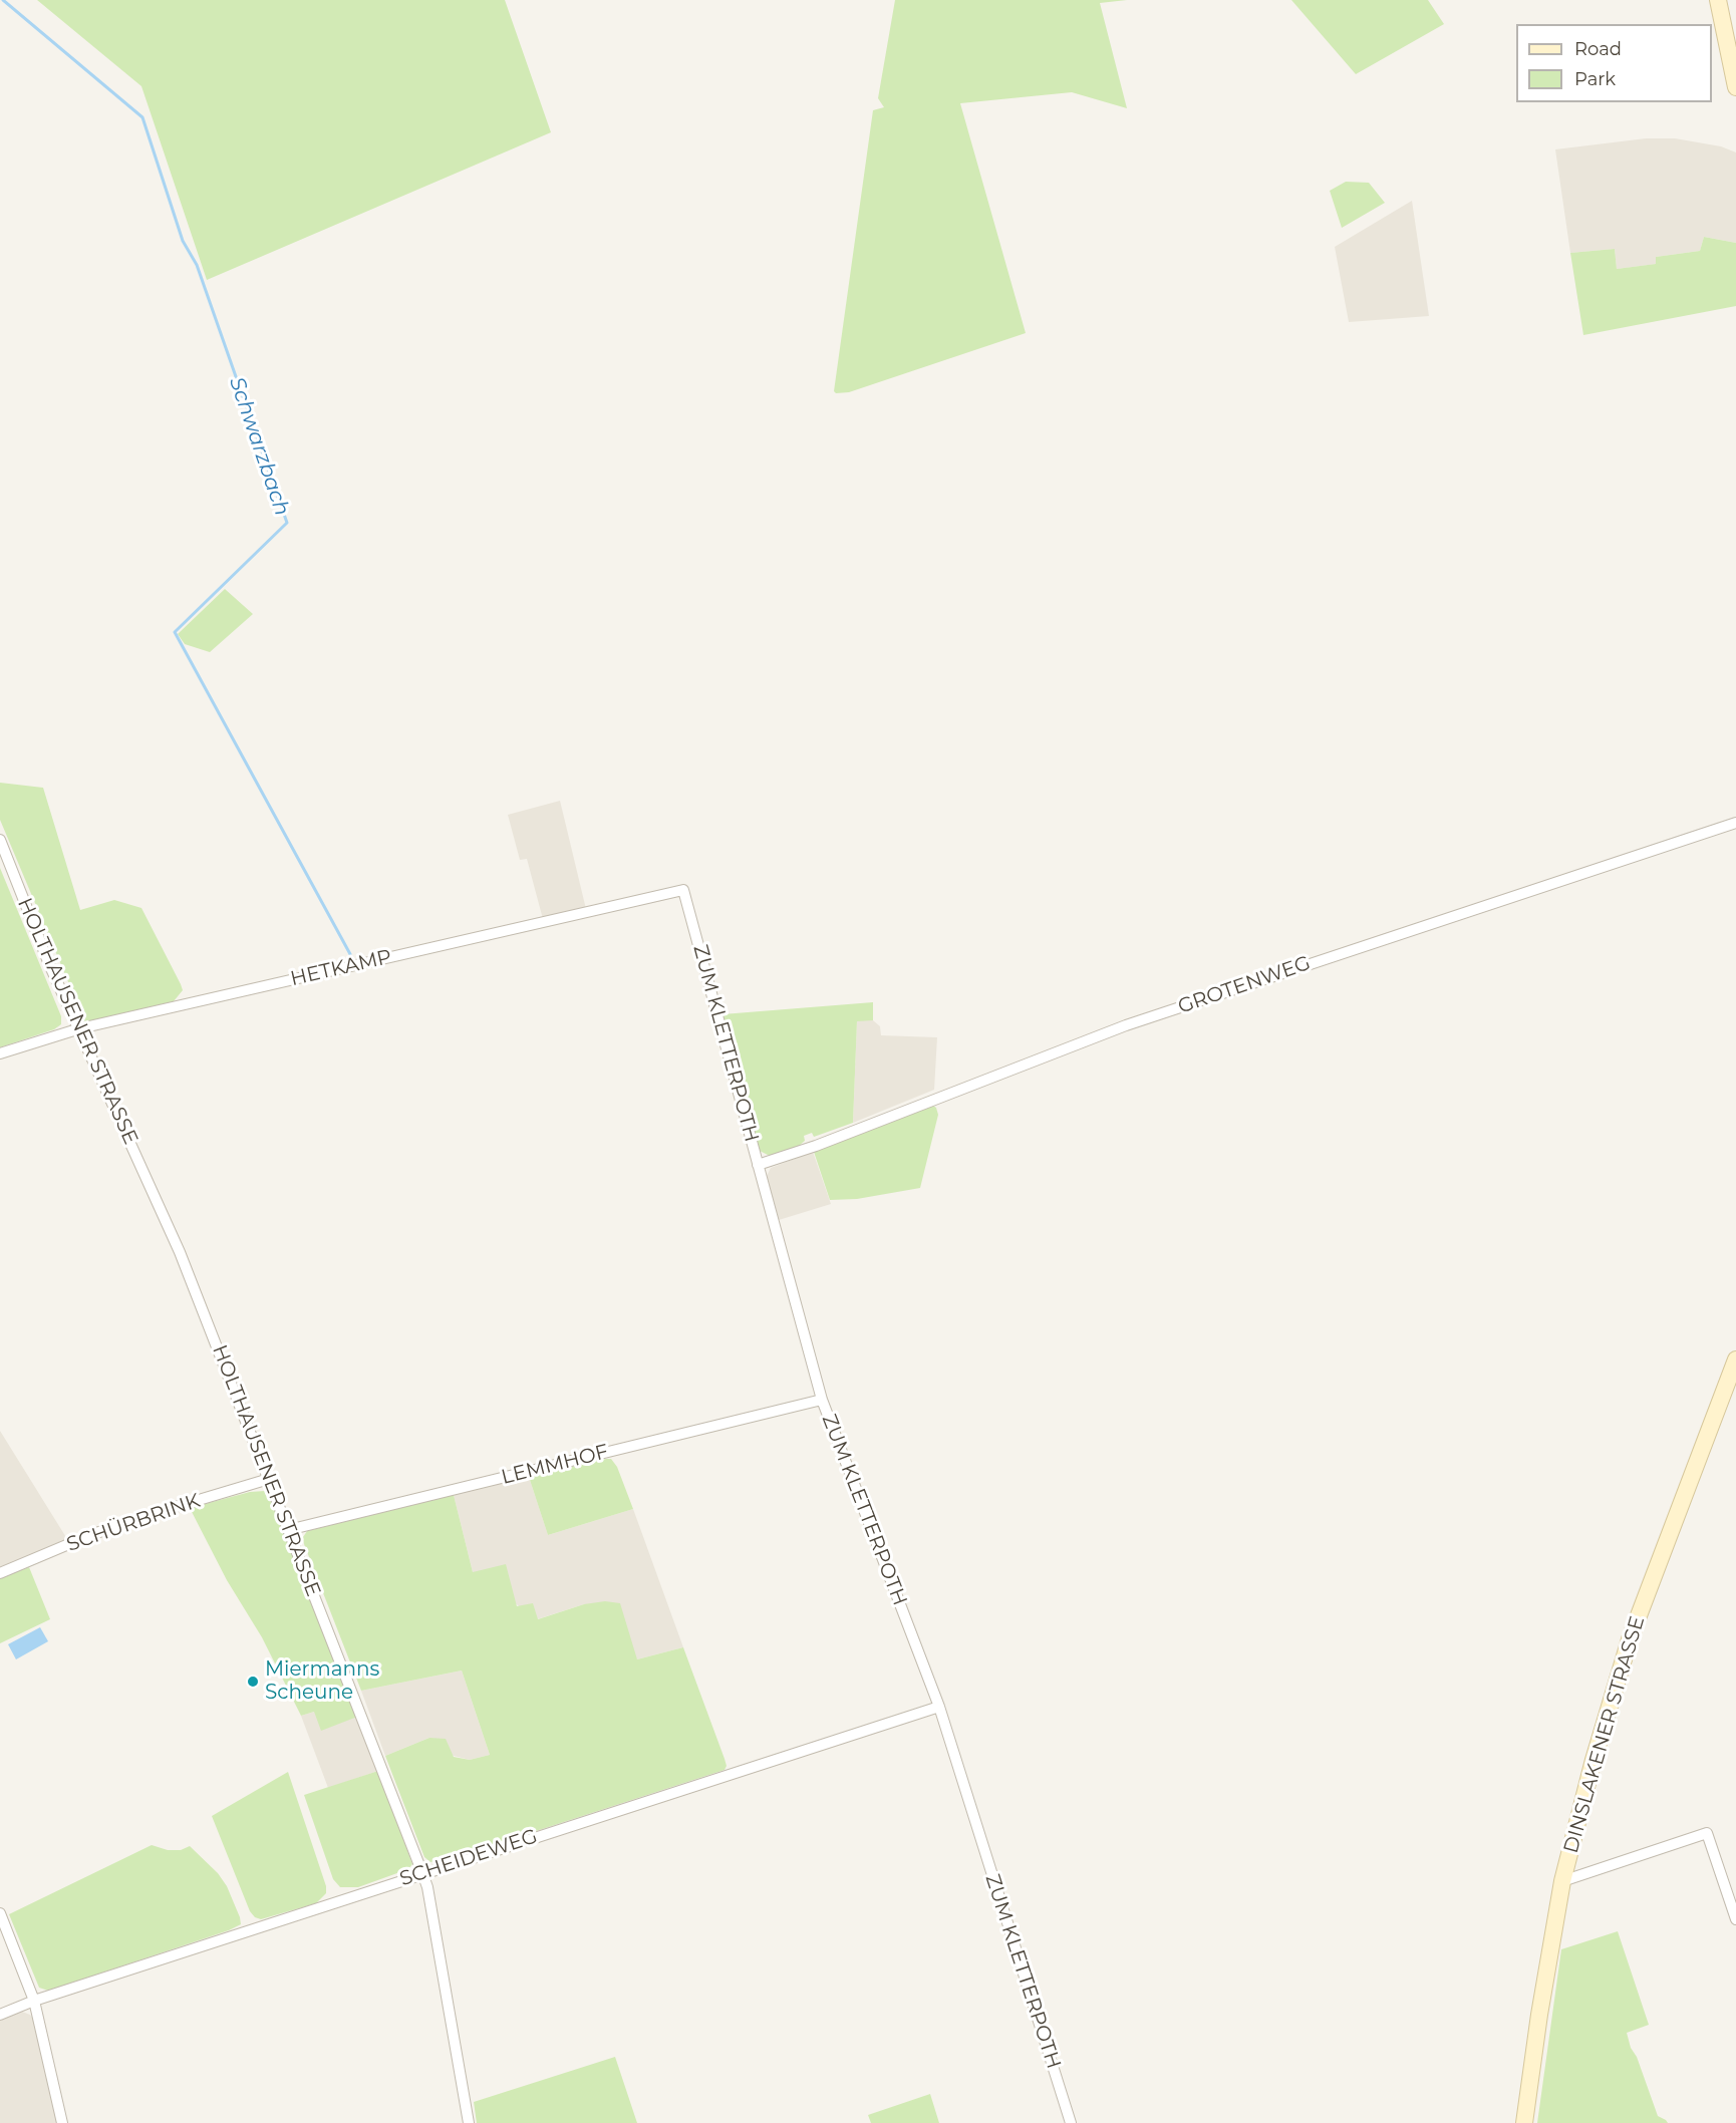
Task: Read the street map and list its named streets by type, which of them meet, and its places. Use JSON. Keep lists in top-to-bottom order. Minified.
{"streets":{"main road":["DINSLAKENER STRASSE"],"street":["HETKAMP","GROTENWEG","HOLTHAUSENER STRASSE","ZUM KLETTERPOTH","LEMMHOF","SCHÜRBRINK","SCHEIDEWEG"]},"crossings":[["HETKAMP","HOLTHAUSENER STRASSE"],["HETKAMP","ZUM KLETTERPOTH"],["GROTENWEG","ZUM KLETTERPOTH"],["HOLTHAUSENER STRASSE","LEMMHOF"],["HOLTHAUSENER STRASSE","SCHÜRBRINK"],["HOLTHAUSENER STRASSE","SCHEIDEWEG"],["ZUM KLETTERPOTH","LEMMHOF"],["ZUM KLETTERPOTH","SCHEIDEWEG"]],"water":["Schwarzbach"],"places":["Miermanns Scheune"],"legend":["Road","Park"]}
